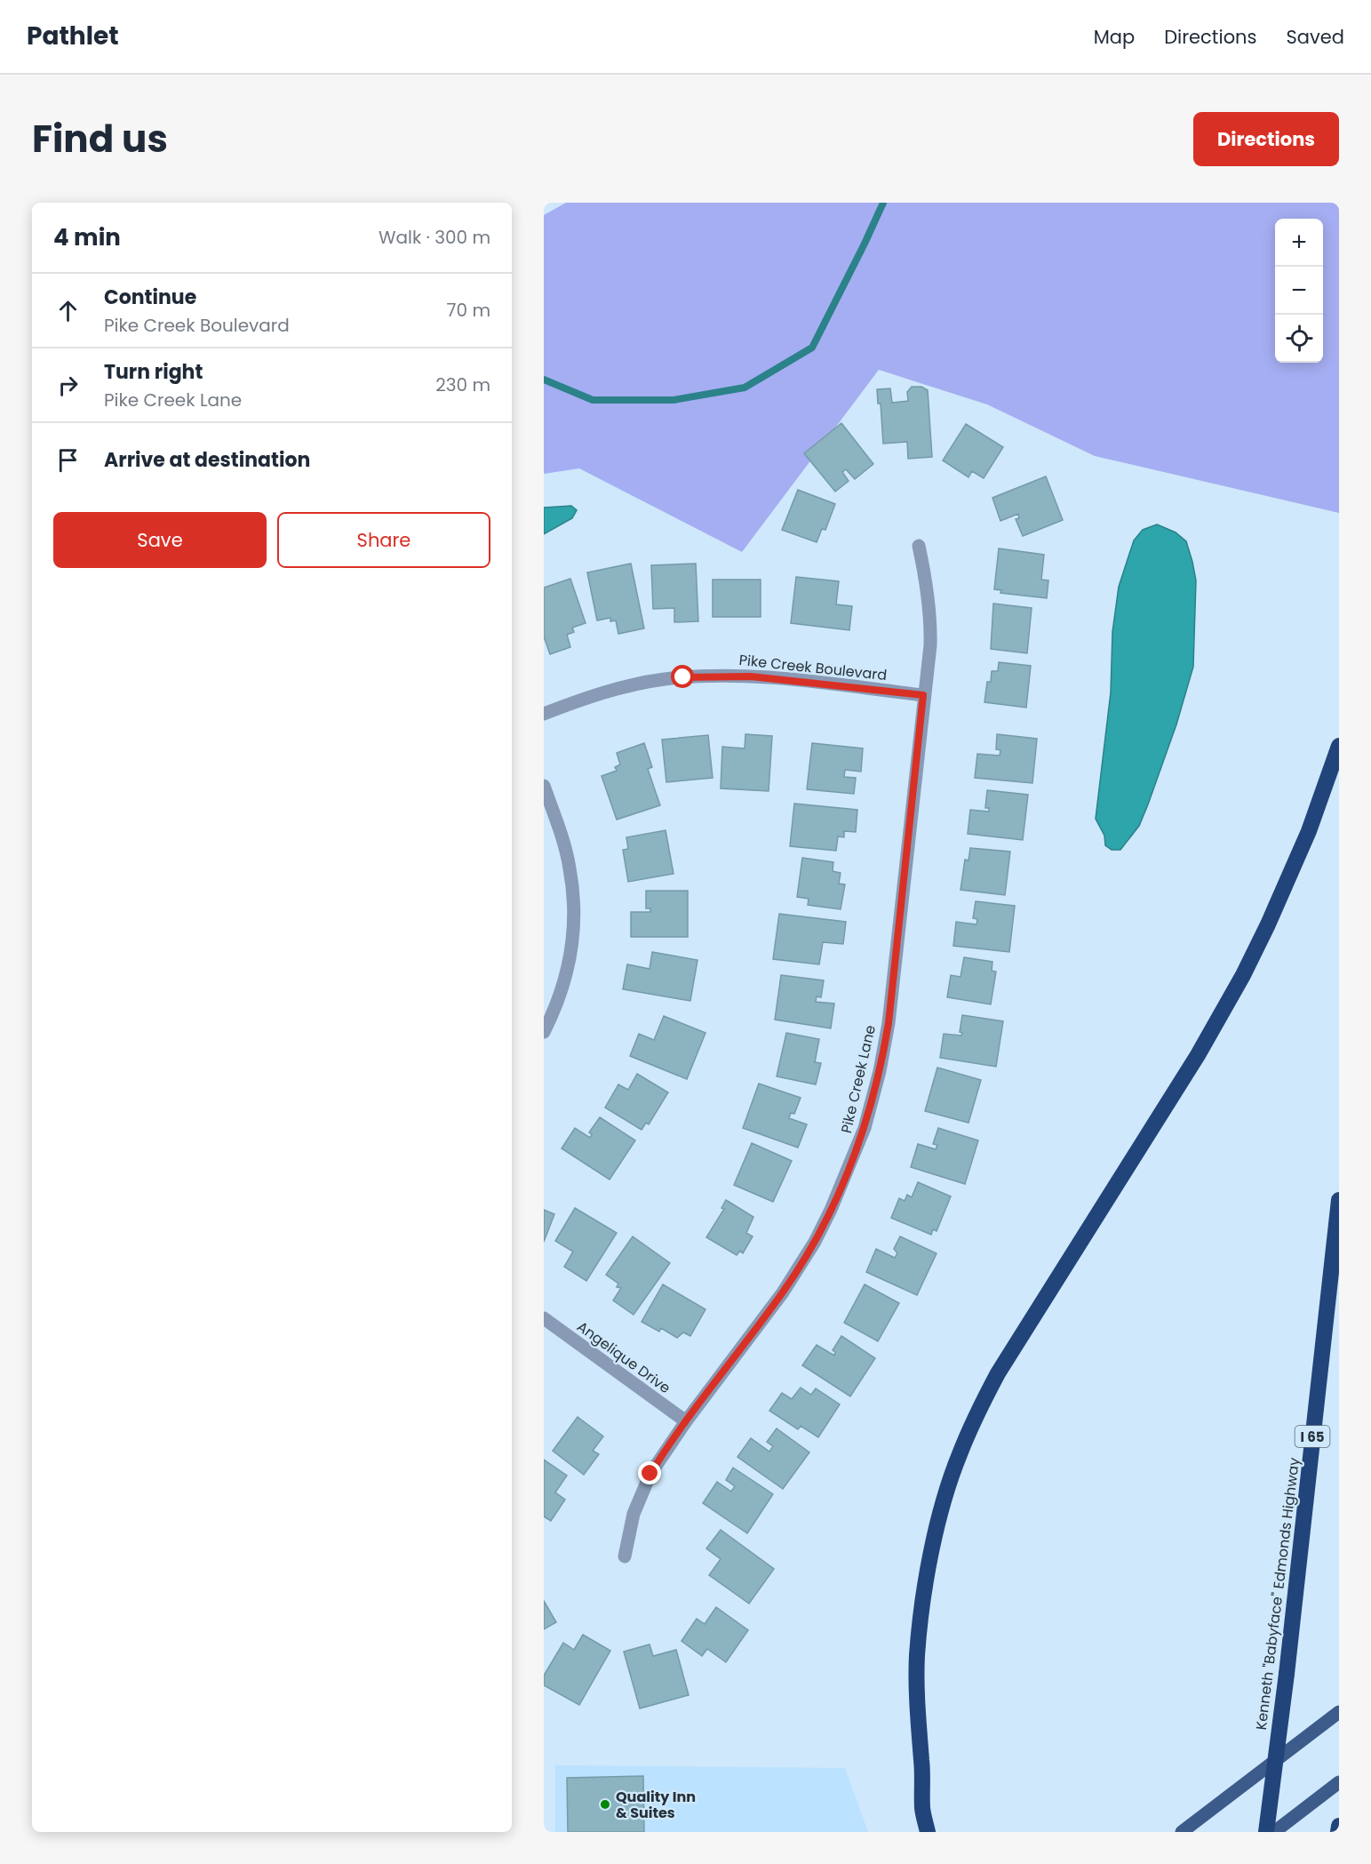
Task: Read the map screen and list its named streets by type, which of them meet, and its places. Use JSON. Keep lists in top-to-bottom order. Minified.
{"streets":{"highway":["I 65","Kenneth \"Babyface\" Edmonds Highway"],"street":["Pike Creek Boulevard","Pike Creek Lane","Angelique Drive"]},"crossings":[["Pike Creek Boulevard","Pike Creek Lane"],["Pike Creek Lane","Angelique Drive"]],"places":["Quality Inn & Suites"],"page":{"header":"Pathlet","nav":["Map","Directions","Saved"],"title":"Find us","buttons":["Directions",["Save","Share"]],"heading":["4 min","Walk · 300 m"],"map_buttons":["+","−"],"list":[["Continue","Pike Creek Boulevard","70 m"],["Turn right","Pike Creek Lane","230 m"],"Arrive at destination"]}}
